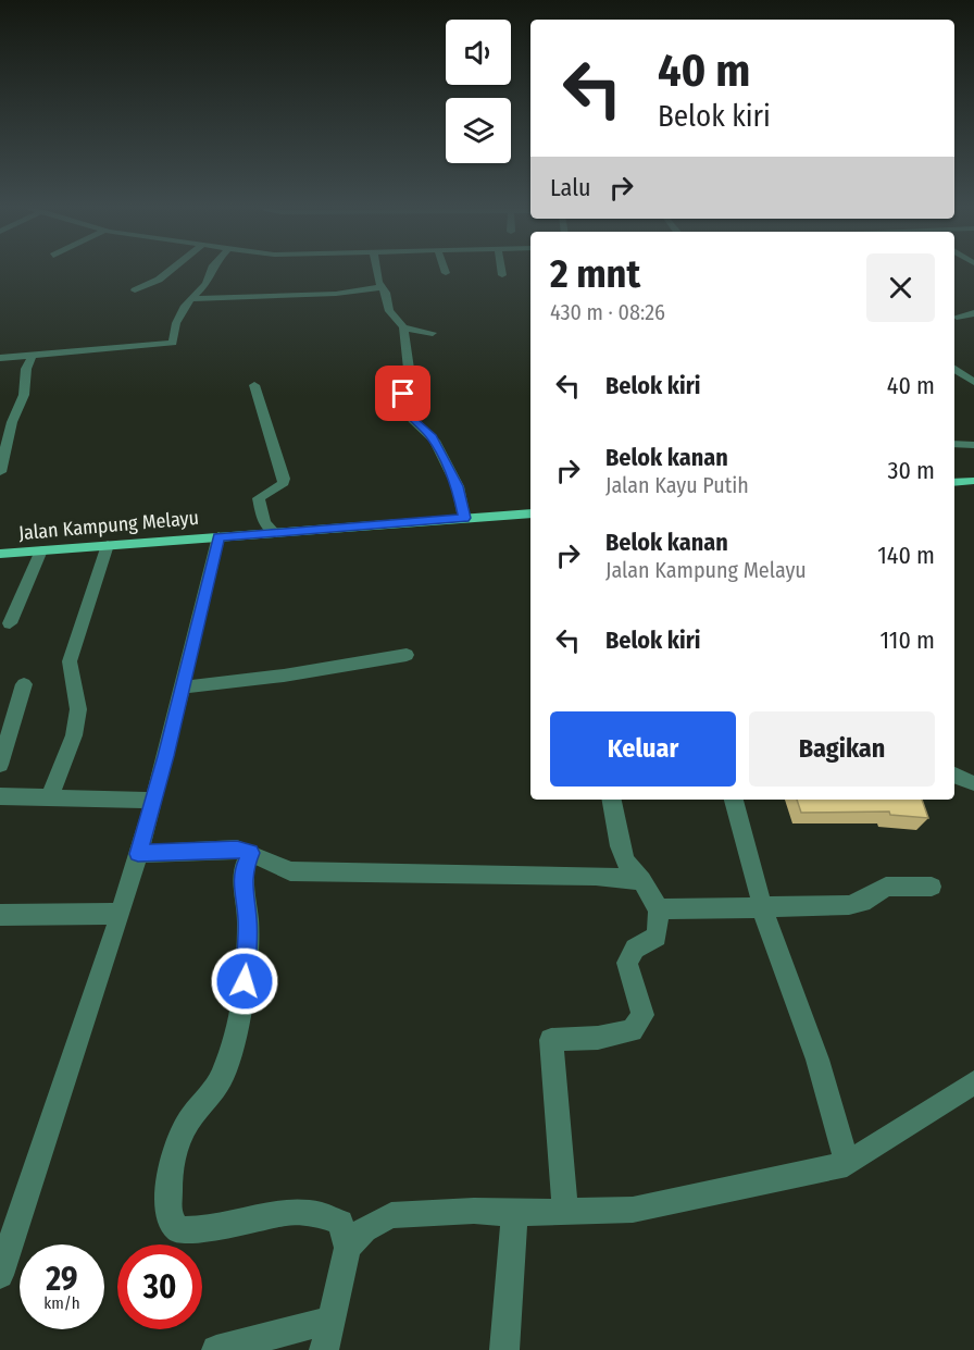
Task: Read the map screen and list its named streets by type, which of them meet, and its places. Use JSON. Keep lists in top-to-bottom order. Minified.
{"streets":{"main road":["Jalan Kampung Melayu"]},"page":{"turn":["40 m","Belok kiri"],"then":"Lalu","heading":["2 mnt","430 m · 08:26"],"list":[{"name":"Belok kiri","value":"40 m"},{"name":"Belok kanan","note":"Jalan Kayu Putih","value":"30 m"},{"name":"Belok kanan","note":"Jalan Kampung Melayu","value":"140 m"},{"name":"Belok kiri","value":"110 m"}],"buttons":["Keluar","Bagikan"],"speed":"29 km/h","limit":"30"}}
